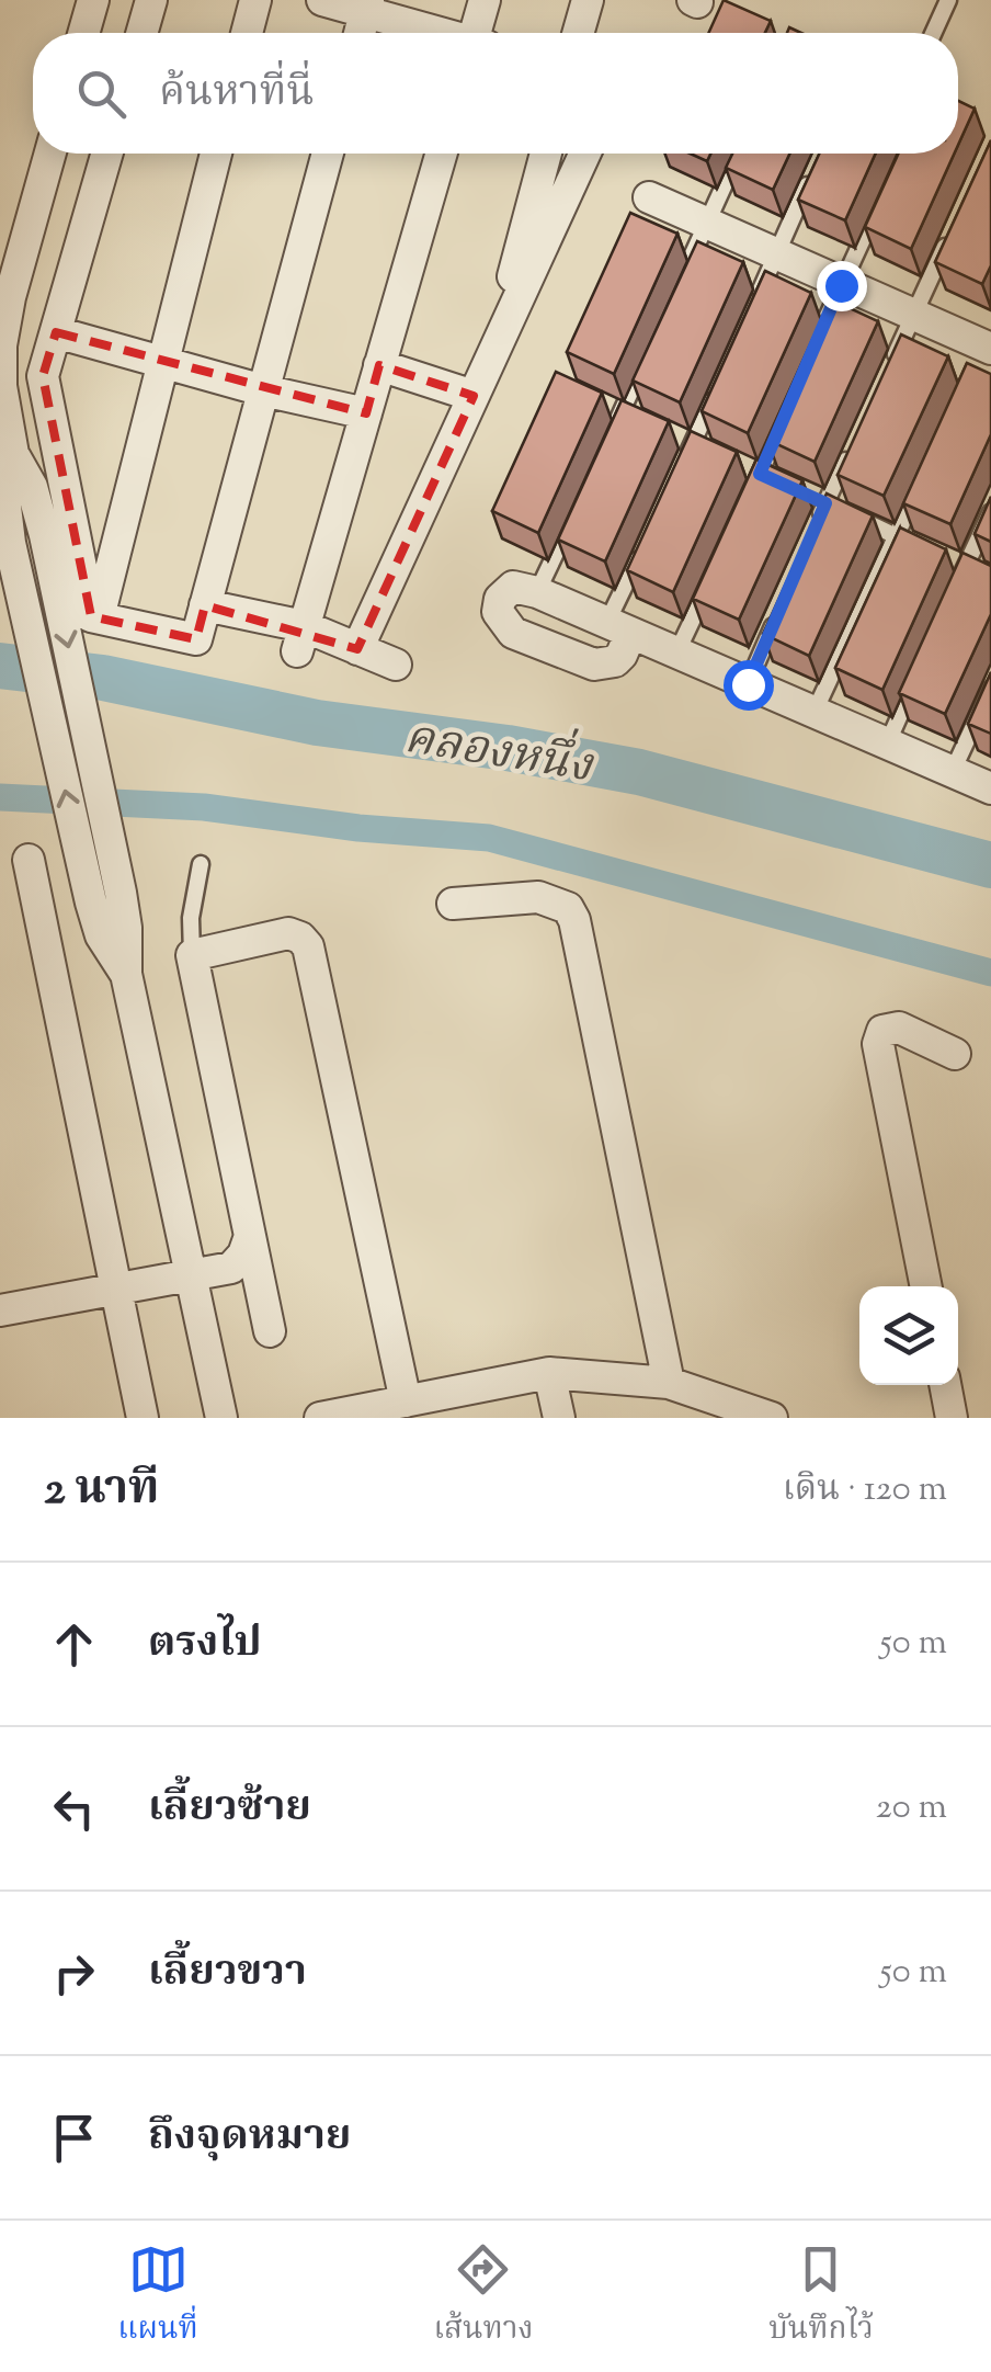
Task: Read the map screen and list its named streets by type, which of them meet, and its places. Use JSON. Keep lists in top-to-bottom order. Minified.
{"water":["คลองหนึ่ง"],"page":{"search":"ค้นหาที่นี่","heading":["2 นาที","เดิน · 120 m"],"list":[["ตรงไป","50 m"],["เลี้ยวซ้าย","20 m"],["เลี้ยวขวา","50 m"],"ถึงจุดหมาย"],"nav":["แผนที่","เส้นทาง","บันทึกไว้"]}}
